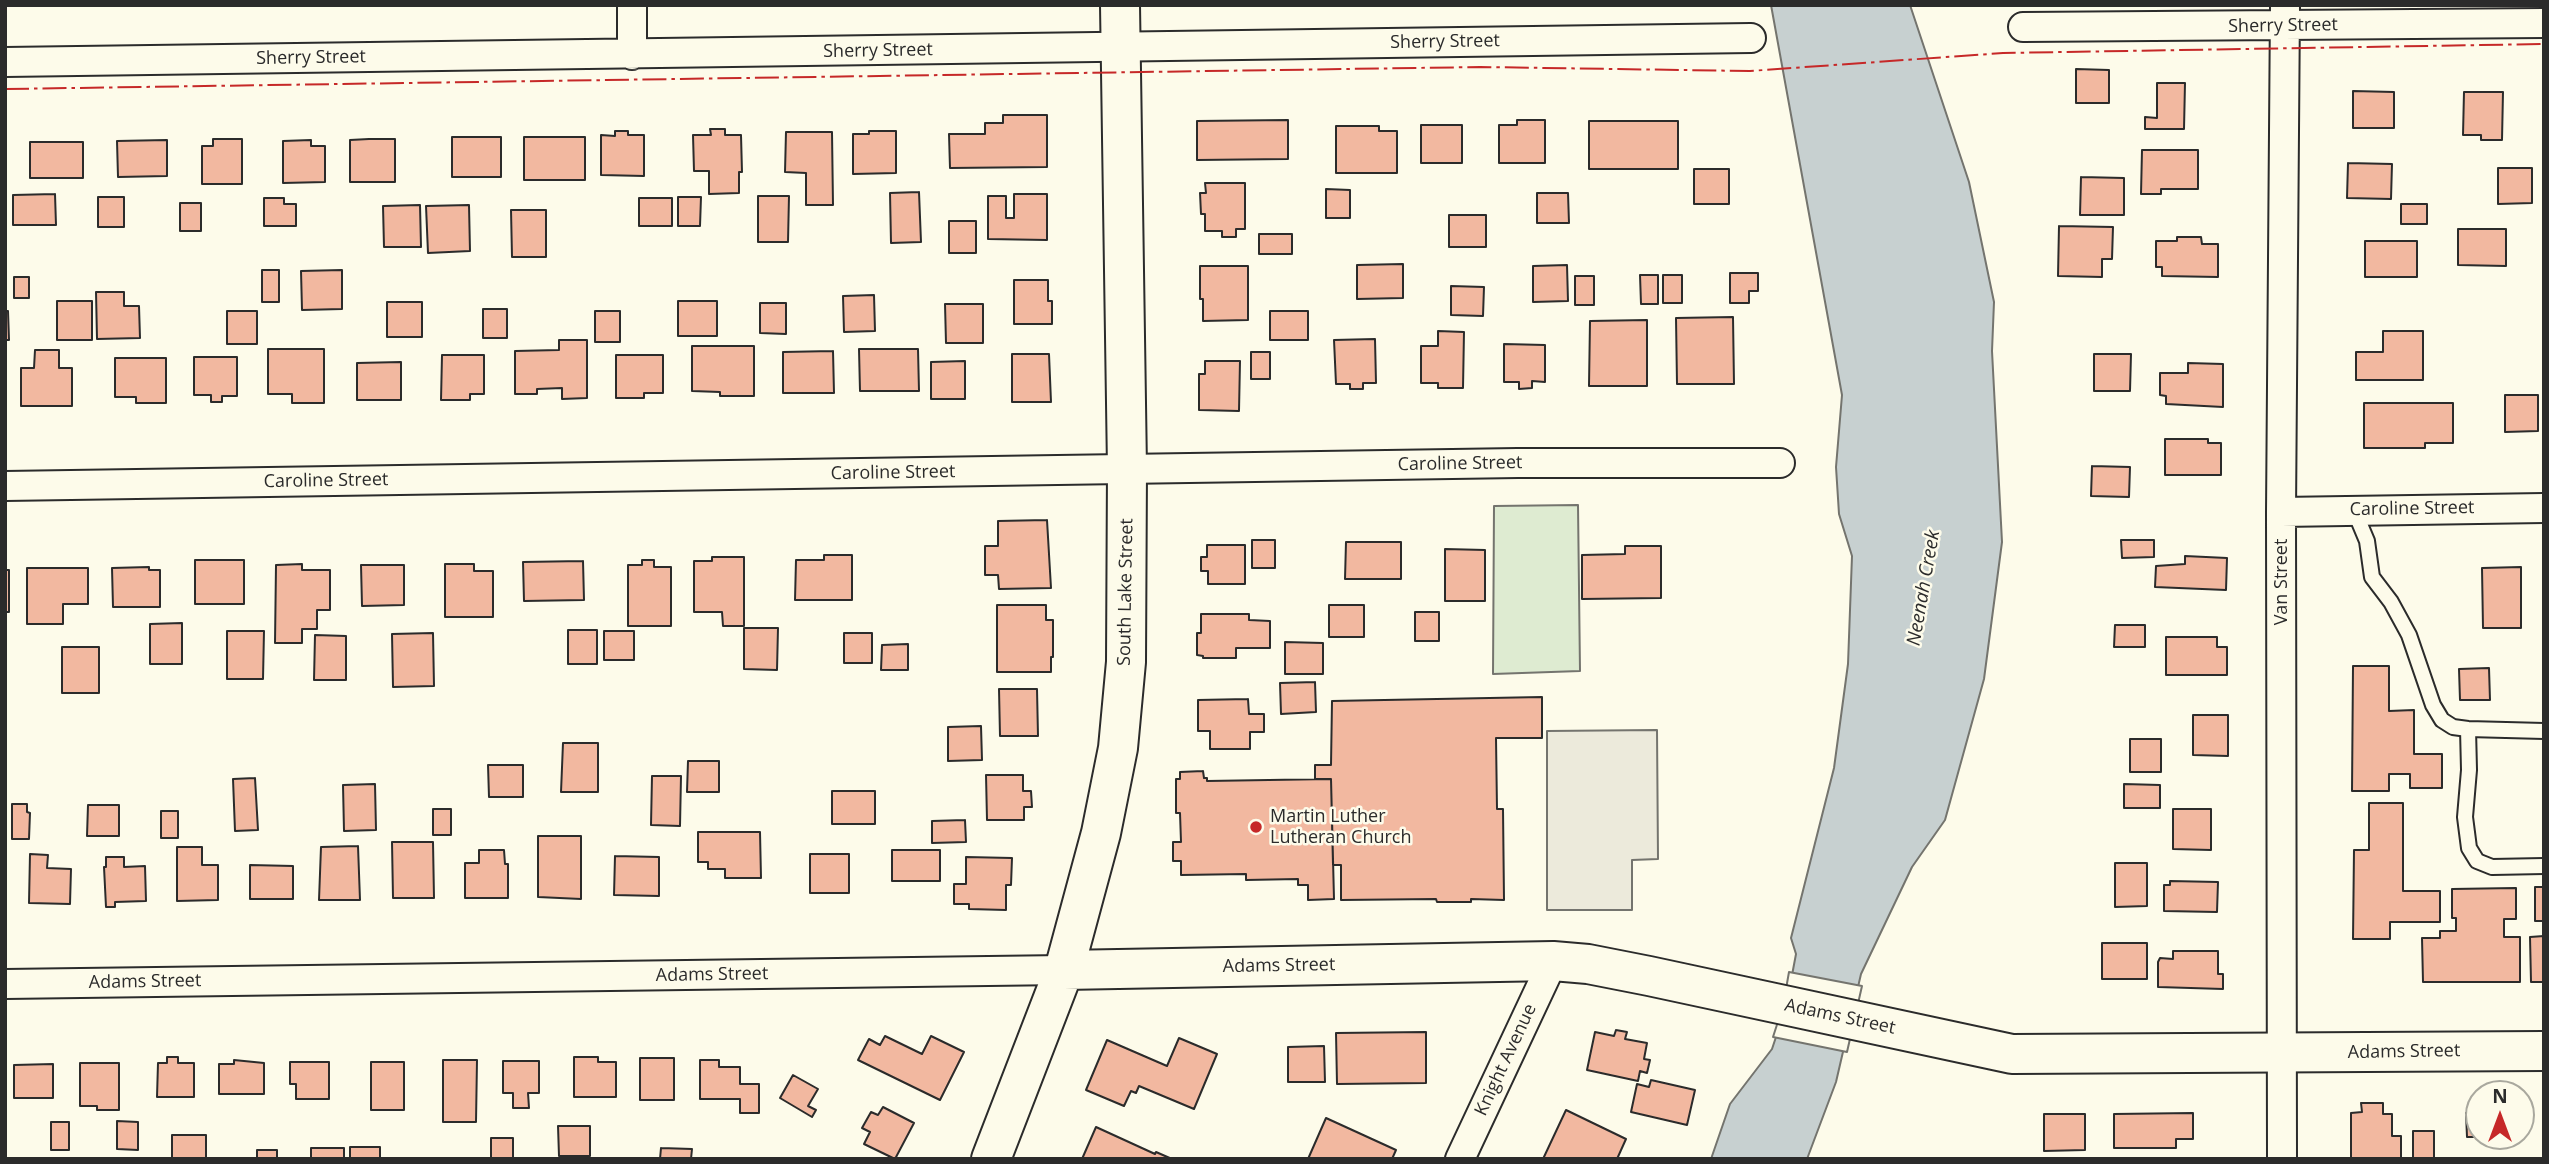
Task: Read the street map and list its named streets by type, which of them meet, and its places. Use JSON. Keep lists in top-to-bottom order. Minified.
{"streets":{"street":["Sherry Street","Caroline Street","Van Street","South Lake Street","Adams Street","Knight Avenue"]},"crossings":[["Sherry Street","Van Street"],["Sherry Street","South Lake Street"],["Caroline Street","Van Street"],["Caroline Street","South Lake Street"],["Van Street","Adams Street"],["South Lake Street","Adams Street"],["Adams Street","Knight Avenue"]],"water":["Neenah Creek"],"places":["Martin Luther Lutheran Church"],"north":"top"}
